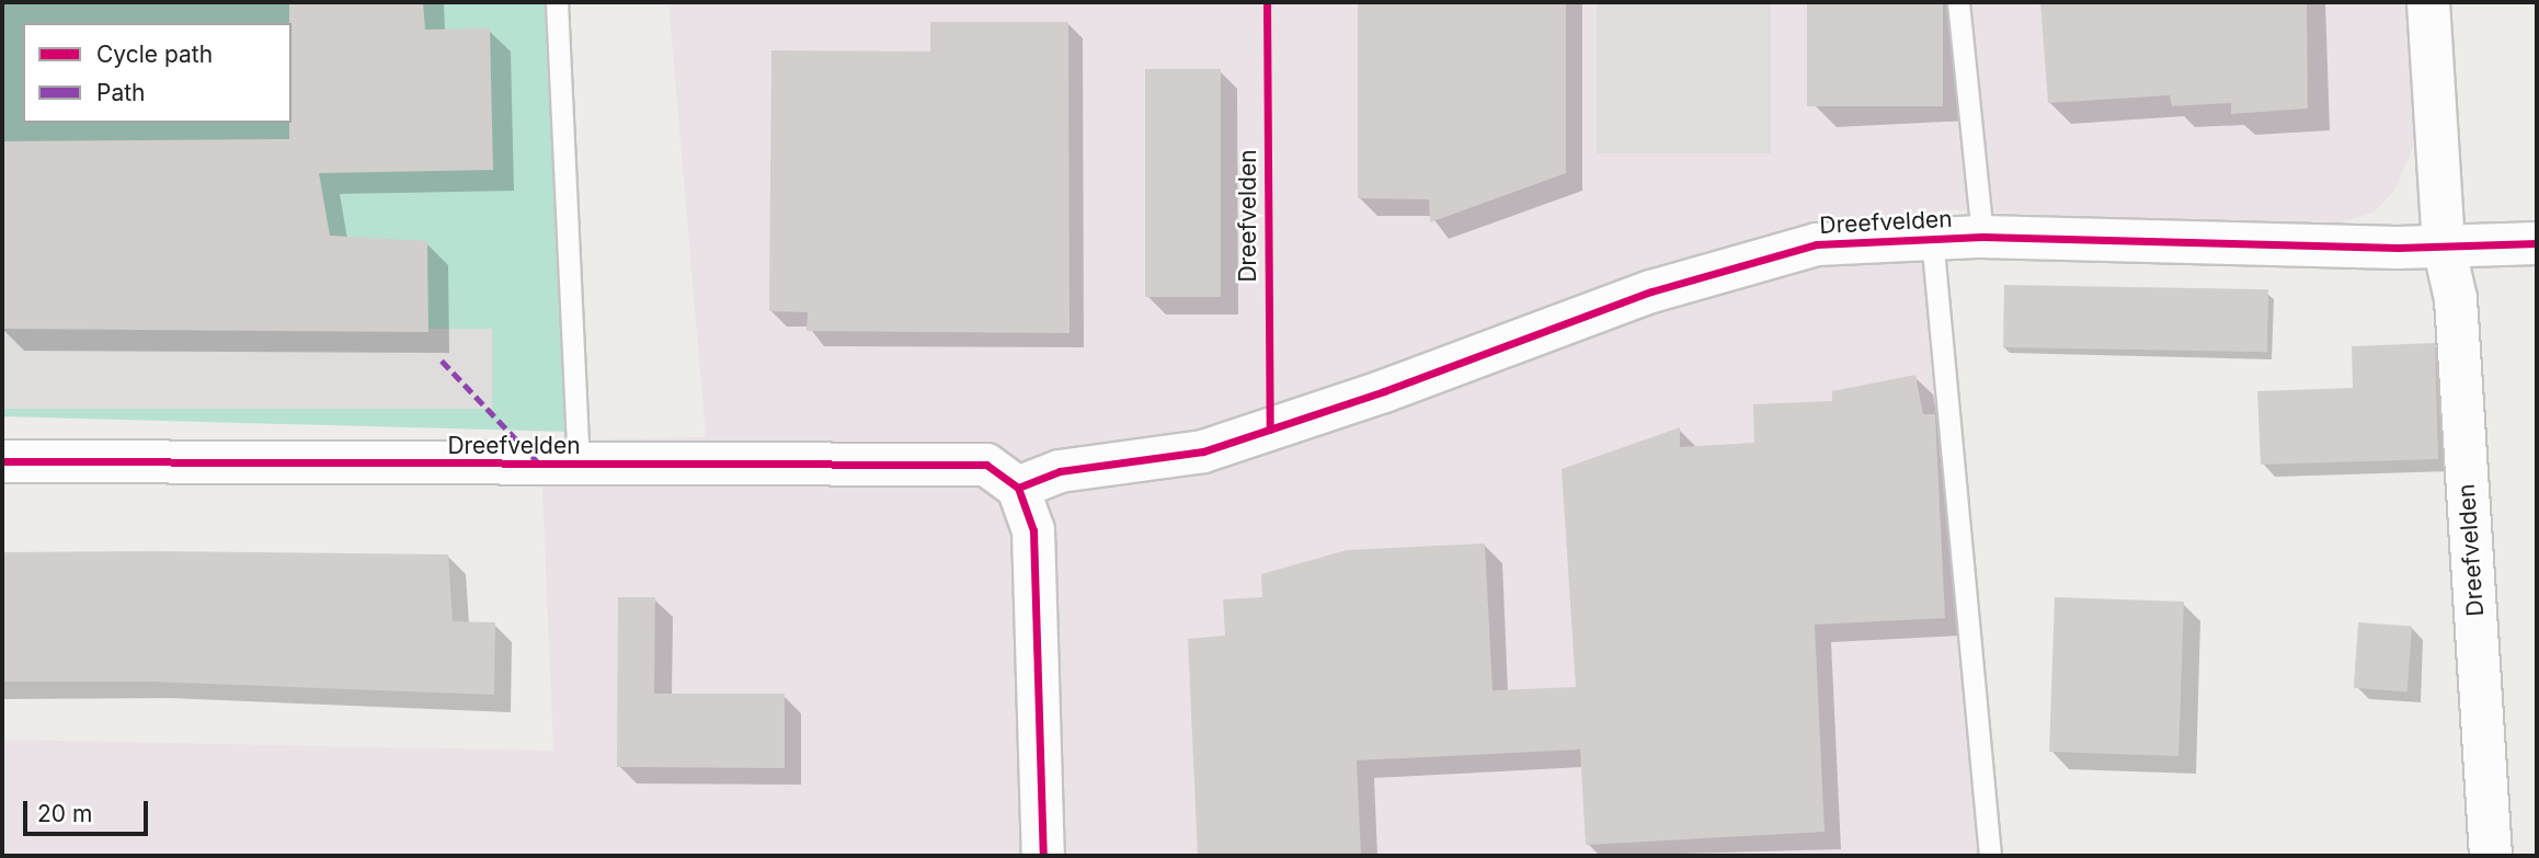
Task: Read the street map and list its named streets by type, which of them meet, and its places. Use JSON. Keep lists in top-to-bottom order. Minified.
{"streets":{"street":["Dreefvelden"]},"legend":["Cycle path","Path"],"scale_bar":"20 m"}
